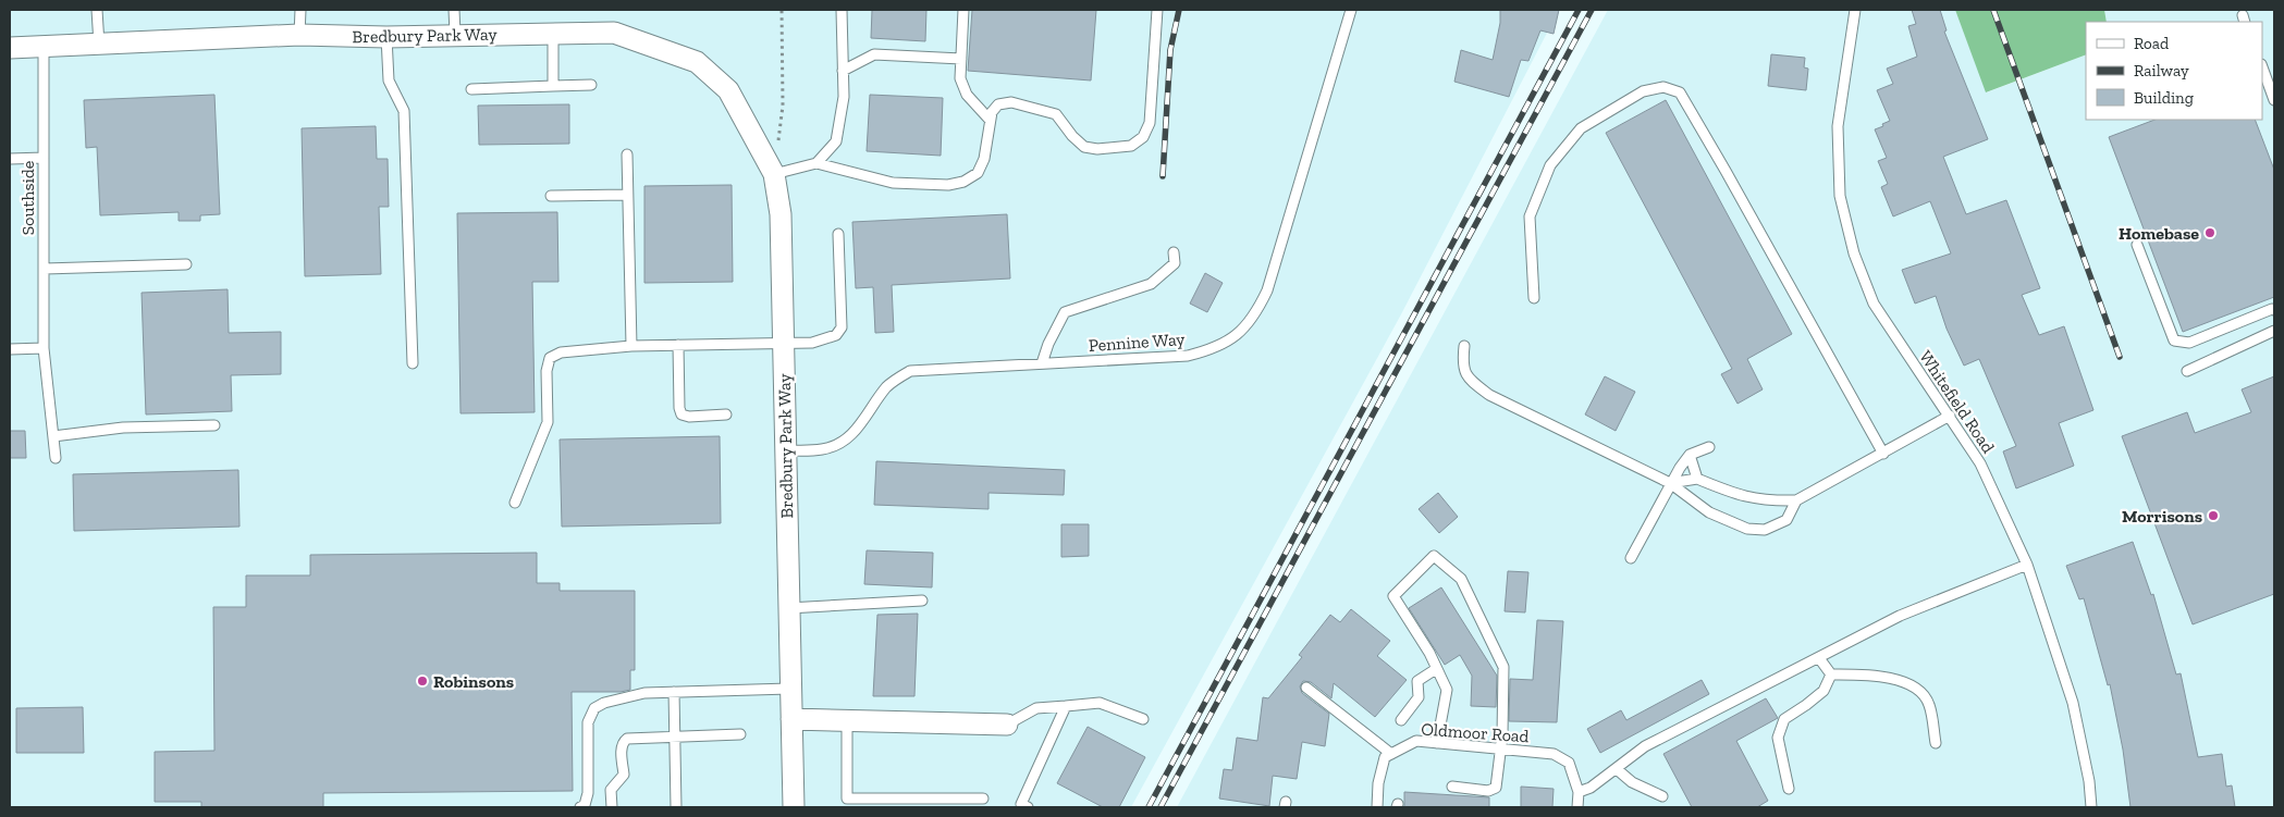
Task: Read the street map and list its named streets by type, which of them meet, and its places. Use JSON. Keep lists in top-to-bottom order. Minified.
{"streets":{"street":["Bredbury Park Way"],"lane":["Southside","Pennine Way","Whitefield Road","Oldmoor Road"]},"crossings":[["Bredbury Park Way","Southside"],["Bredbury Park Way","Pennine Way"]],"places":["Homebase","Morrisons","Robinsons"],"legend":["Road","Railway","Building"]}
